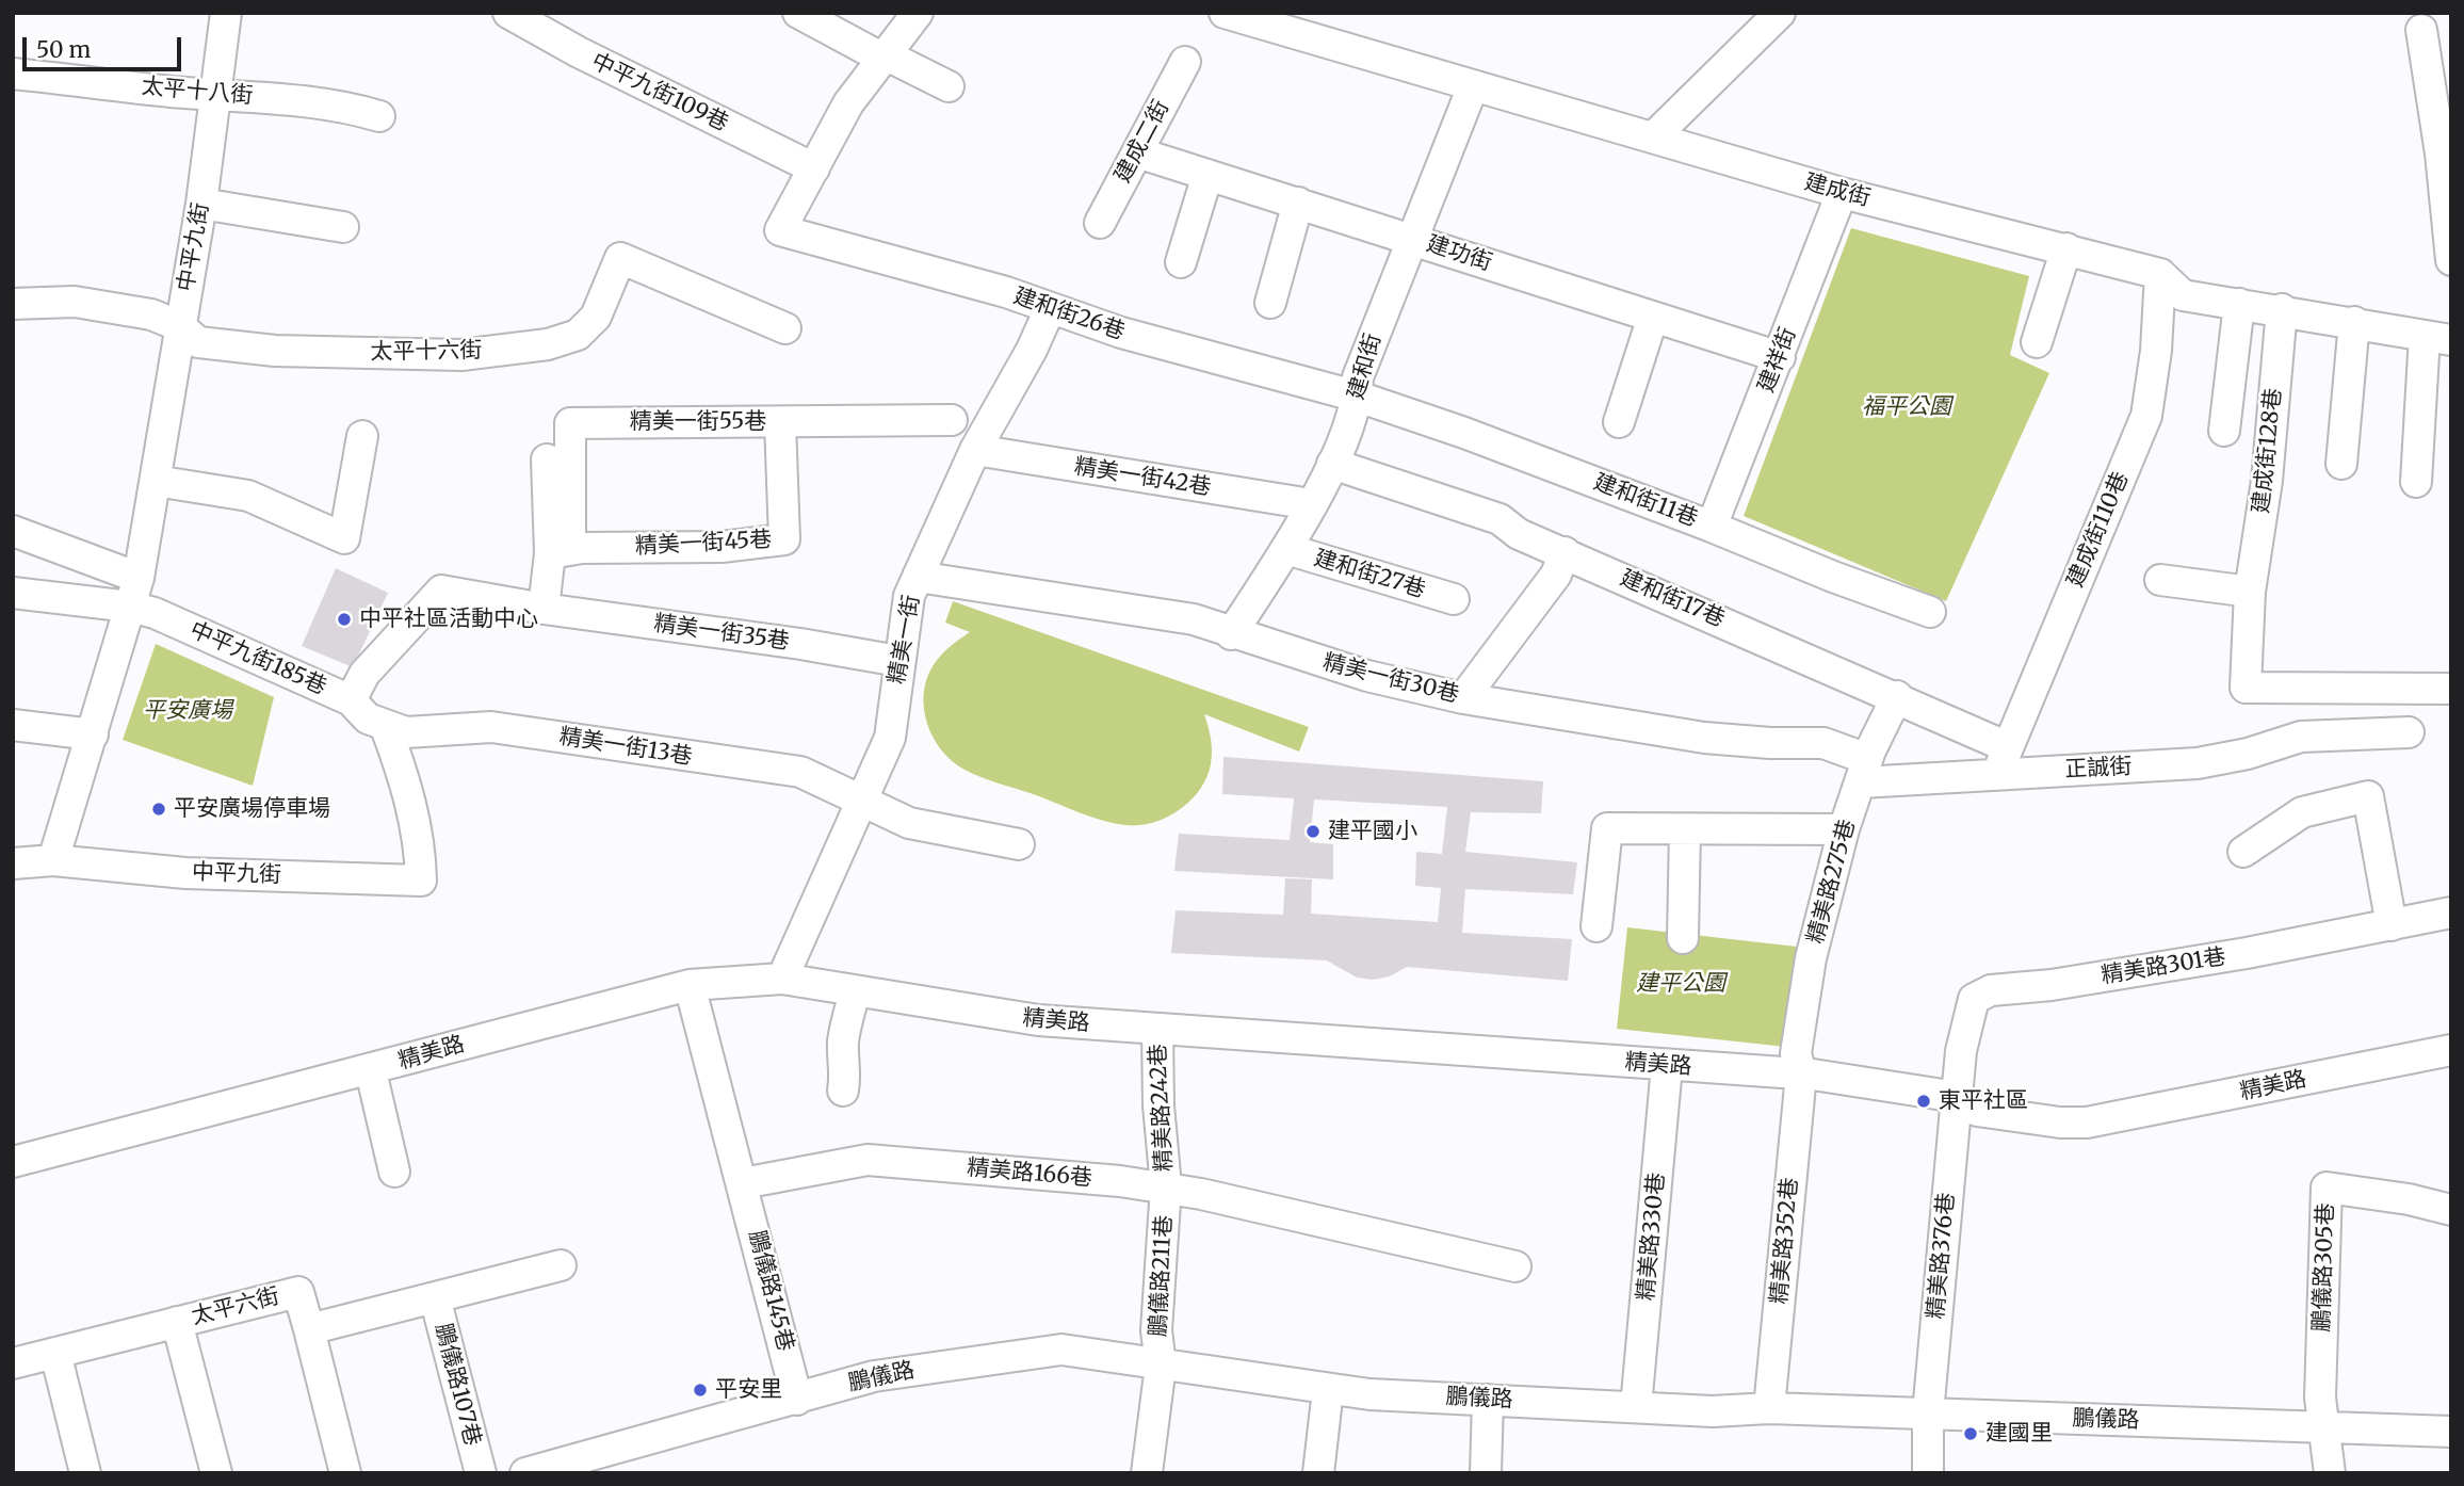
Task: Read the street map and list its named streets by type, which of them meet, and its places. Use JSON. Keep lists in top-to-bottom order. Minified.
{"streets":{"street":["太平十八街","中平九街109巷","建成二街","建成街","中平九街","建功街","建和街26巷","太平十六街","建祥街","建和街","精美一街55巷","建成街128巷","精美一街42巷","建和街11巷","建成街110巷","精美一街45巷","建和街27巷","建和街17巷","精美一街35巷","精美一街","中平九街185巷","精美一街30巷","精美一街13巷","正誠街","精美路275巷","精美路301巷","精美路","精美路242巷","精美路166巷","精美路330巷","精美路352巷","精美路376巷","鵬儀路305巷","鵬儀路211巷","鵬儀路145巷","太平六街","鵬儀路","鵬儀路107巷"]},"crossings":[["太平十八街","中平九街"],["中平九街109巷","建和街26巷"],["建成二街","建功街"],["建成街","建祥街"],["建成街","建和街"],["建成街","建成街128巷"],["建成街","建成街110巷"],["中平九街","太平十六街"],["中平九街","中平九街185巷"],["中平九街","精美一街13巷"],["建功街","建祥街"],["建功街","建和街"],["建和街26巷","建和街"],["建和街26巷","建和街11巷"],["建和街26巷","精美一街"],["建祥街","建和街11巷"],["建和街","精美一街42巷"],["建和街","建和街11巷"],["建和街","建和街27巷"],["建和街","建和街17巷"],["建和街","精美一街30巷"],["精美一街55巷","精美一街45巷"],["精美一街42巷","精美一街"],["建成街110巷","建和街17巷"],["建成街110巷","正誠街"],["建和街17巷","精美路275巷"],["精美一街35巷","精美一街"],["精美一街35巷","中平九街185巷"],["精美一街","精美一街30巷"],["精美一街","精美一街13巷"],["精美一街","精美路"],["中平九街185巷","精美一街13巷"],["精美一街30巷","正誠街"],["精美一街30巷","精美路275巷"],["正誠街","精美路275巷"],["精美路275巷","精美路"],["精美路275巷","精美路352巷"],["精美路301巷","精美路"],["精美路301巷","精美路376巷"],["精美路","精美路242巷"],["精美路","精美路330巷"],["精美路","精美路352巷"],["精美路","精美路376巷"],["精美路242巷","精美路166巷"],["精美路242巷","鵬儀路211巷"],["精美路166巷","鵬儀路211巷"],["精美路166巷","鵬儀路145巷"],["精美路330巷","鵬儀路"],["精美路352巷","鵬儀路"],["精美路376巷","鵬儀路"],["鵬儀路305巷","鵬儀路"],["鵬儀路211巷","鵬儀路"],["鵬儀路145巷","鵬儀路"],["太平六街","鵬儀路107巷"]],"parks":["福平公園","平安廣場","建平公園"],"places":["中平社區活動中心","平安廣場停車場","建平國小","東平社區","平安里","建國里"],"scale_bar":"50 m"}
